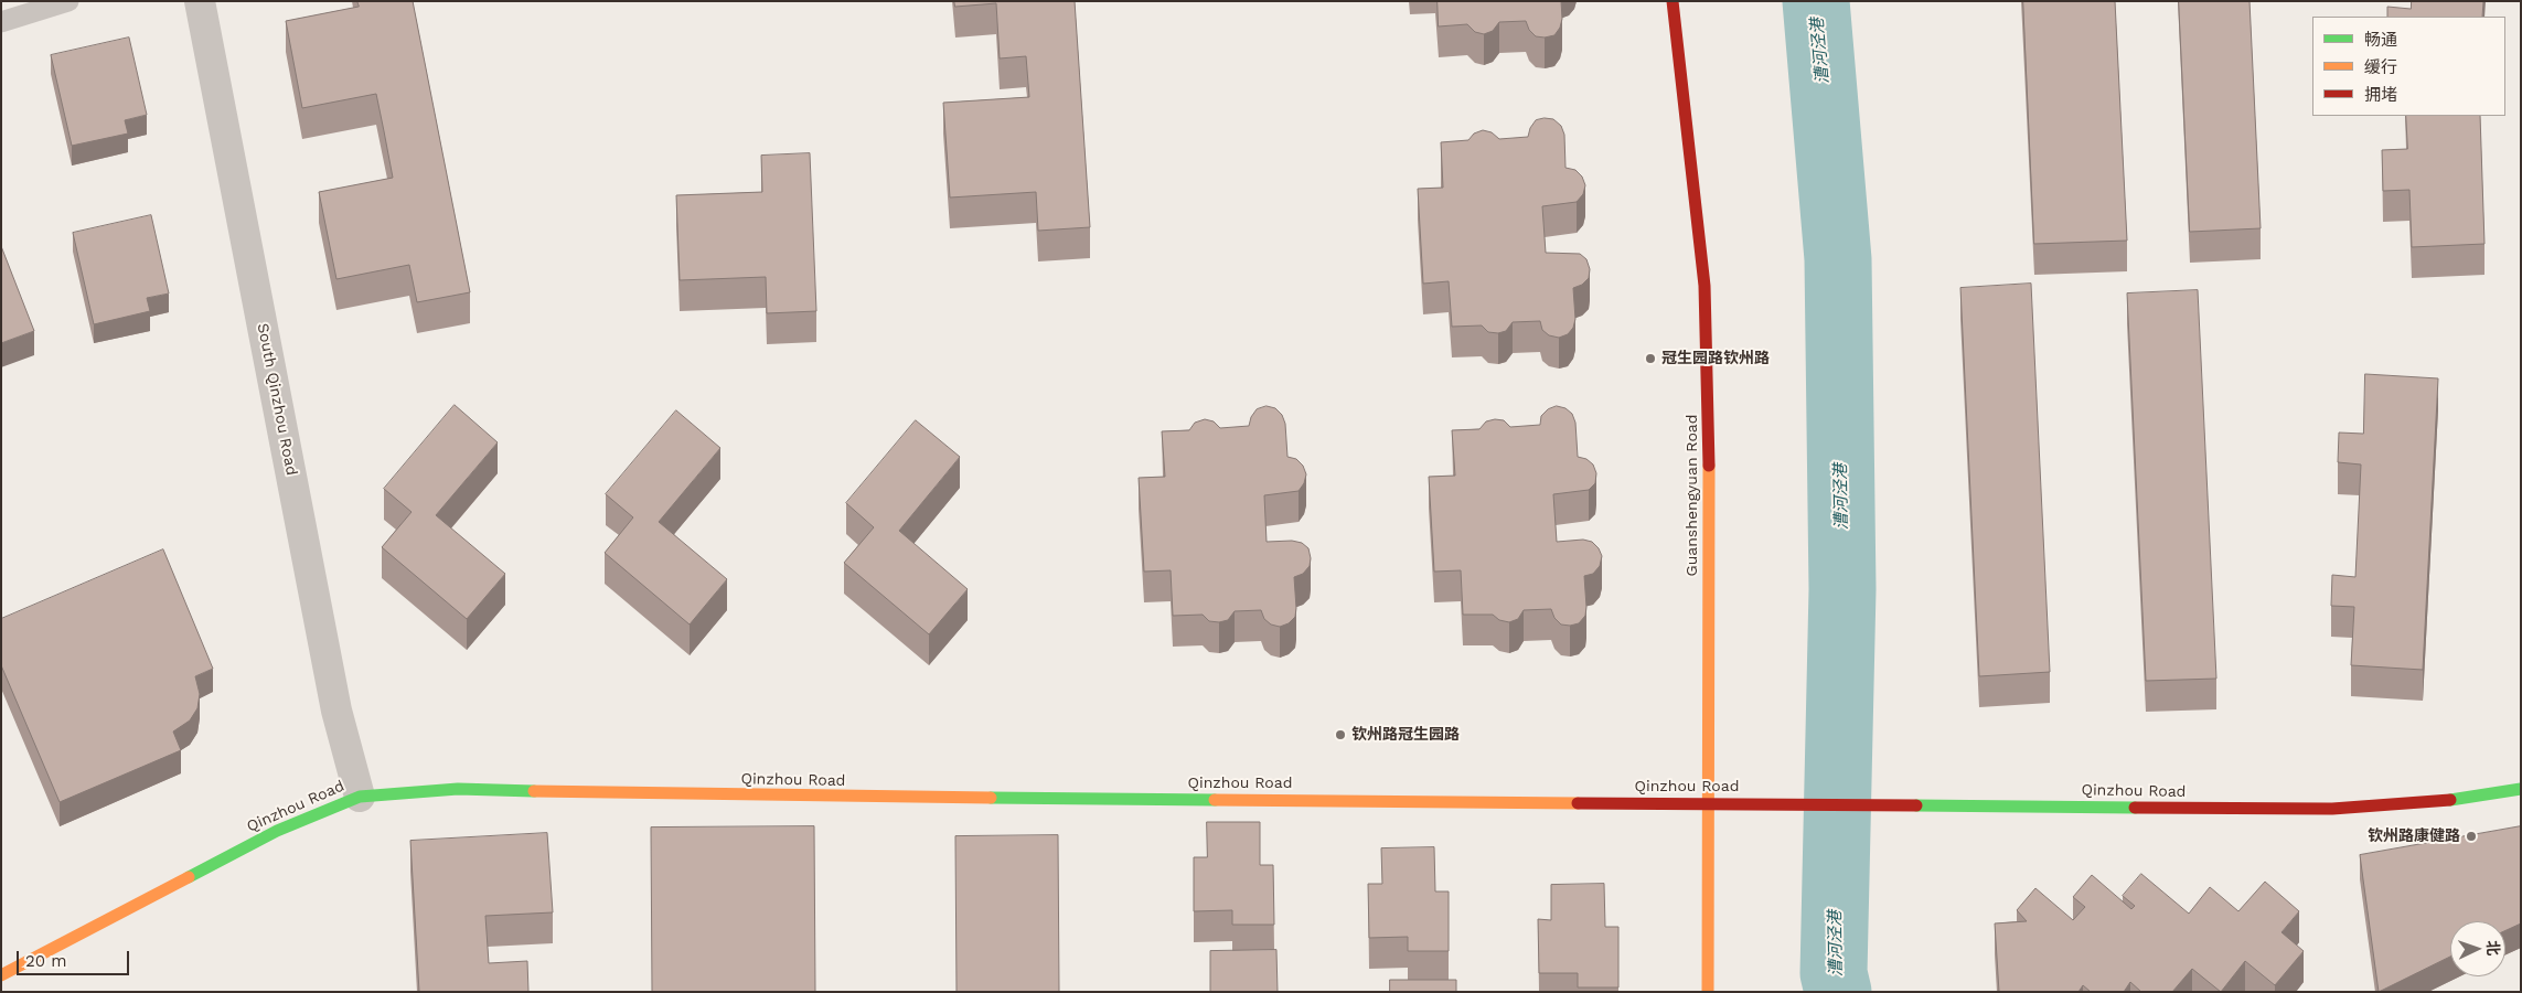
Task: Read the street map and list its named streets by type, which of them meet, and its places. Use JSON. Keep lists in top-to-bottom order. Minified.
{"streets":{"street":["South Qinzhou Road","Guanshengyuan Road","Qinzhou Road"]},"crossings":[["South Qinzhou Road","Qinzhou Road"],["Guanshengyuan Road","Qinzhou Road"]],"water":["漕河泾港"],"places":["冠生园路钦州路","钦州路冠生园路","钦州路康健路"],"legend":["畅通","缓行","拥堵"],"scale_bar":"20 m","north":"right"}
